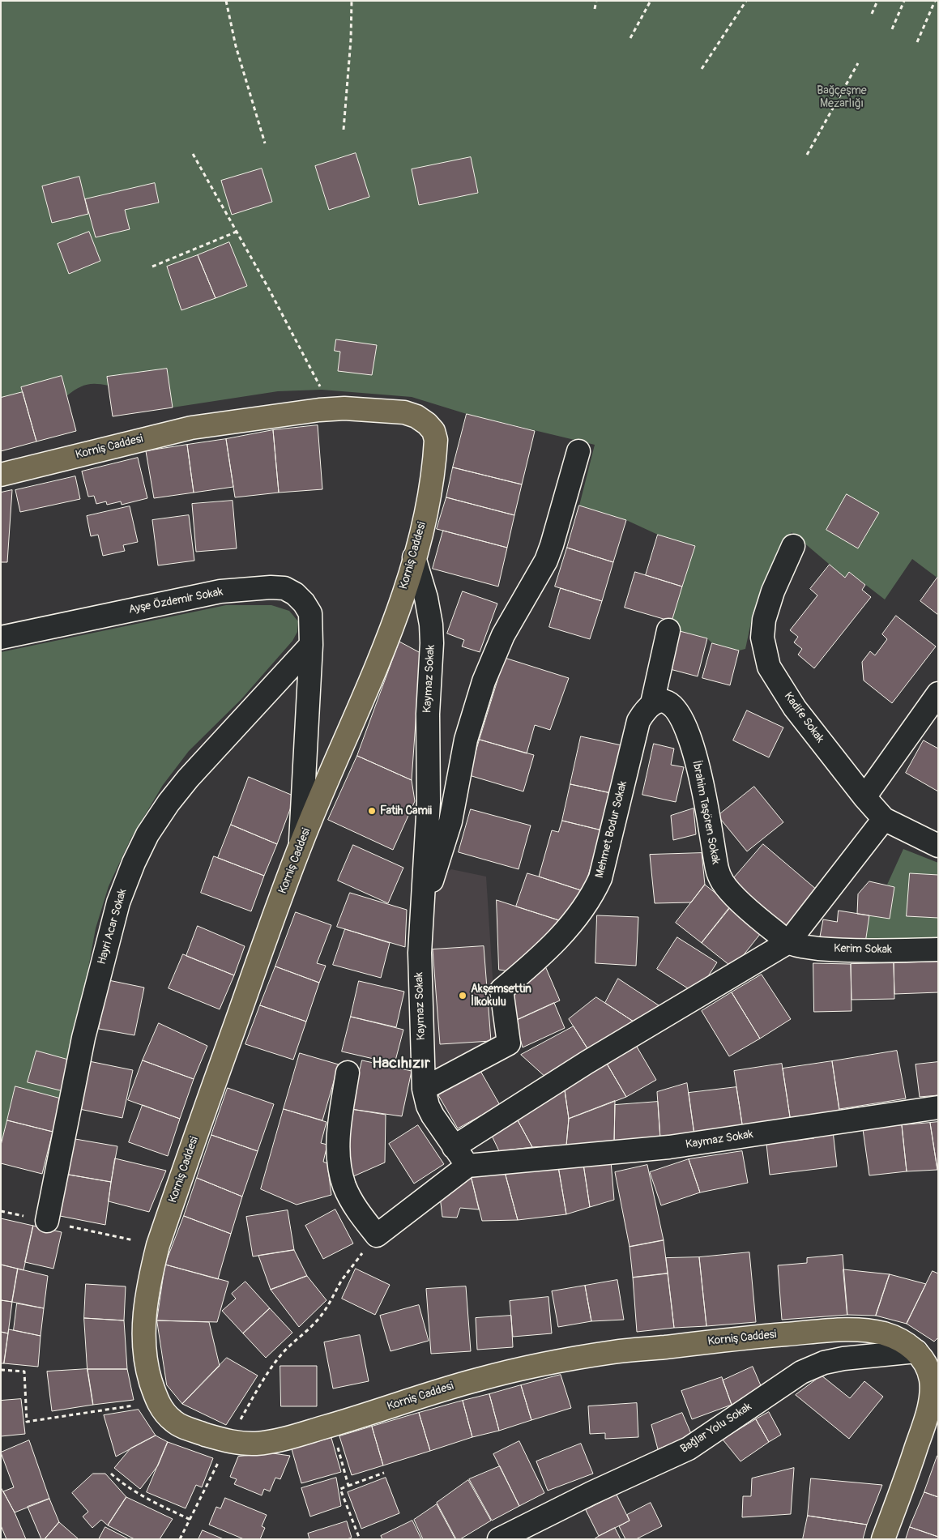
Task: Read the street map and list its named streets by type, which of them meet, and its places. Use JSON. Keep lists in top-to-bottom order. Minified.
{"streets":{"main road":["Korniş Caddesi"],"street":["Ayşe Özdemir Sokak","Kaymaz Sokak","Kadife Sokak","İbrahim Taşören Sokak","Mehmet Bodur Sokak","Hayri Acar Sokak","Kerim Sokak","Bağlar Yolu Sokak"]},"crossings":[["Korniş Caddesi","Ayşe Özdemir Sokak"],["Korniş Caddesi","Kaymaz Sokak"],["Korniş Caddesi","Bağlar Yolu Sokak"],["Ayşe Özdemir Sokak","Hayri Acar Sokak"],["Kaymaz Sokak","Mehmet Bodur Sokak"],["İbrahim Taşören Sokak","Mehmet Bodur Sokak"],["İbrahim Taşören Sokak","Kerim Sokak"]],"districts":["Hacıhızır"],"parks":["Bağçeşme Mezarlığı"],"places":["Fatih Camii","Akşemsettin İlkokulu"]}
